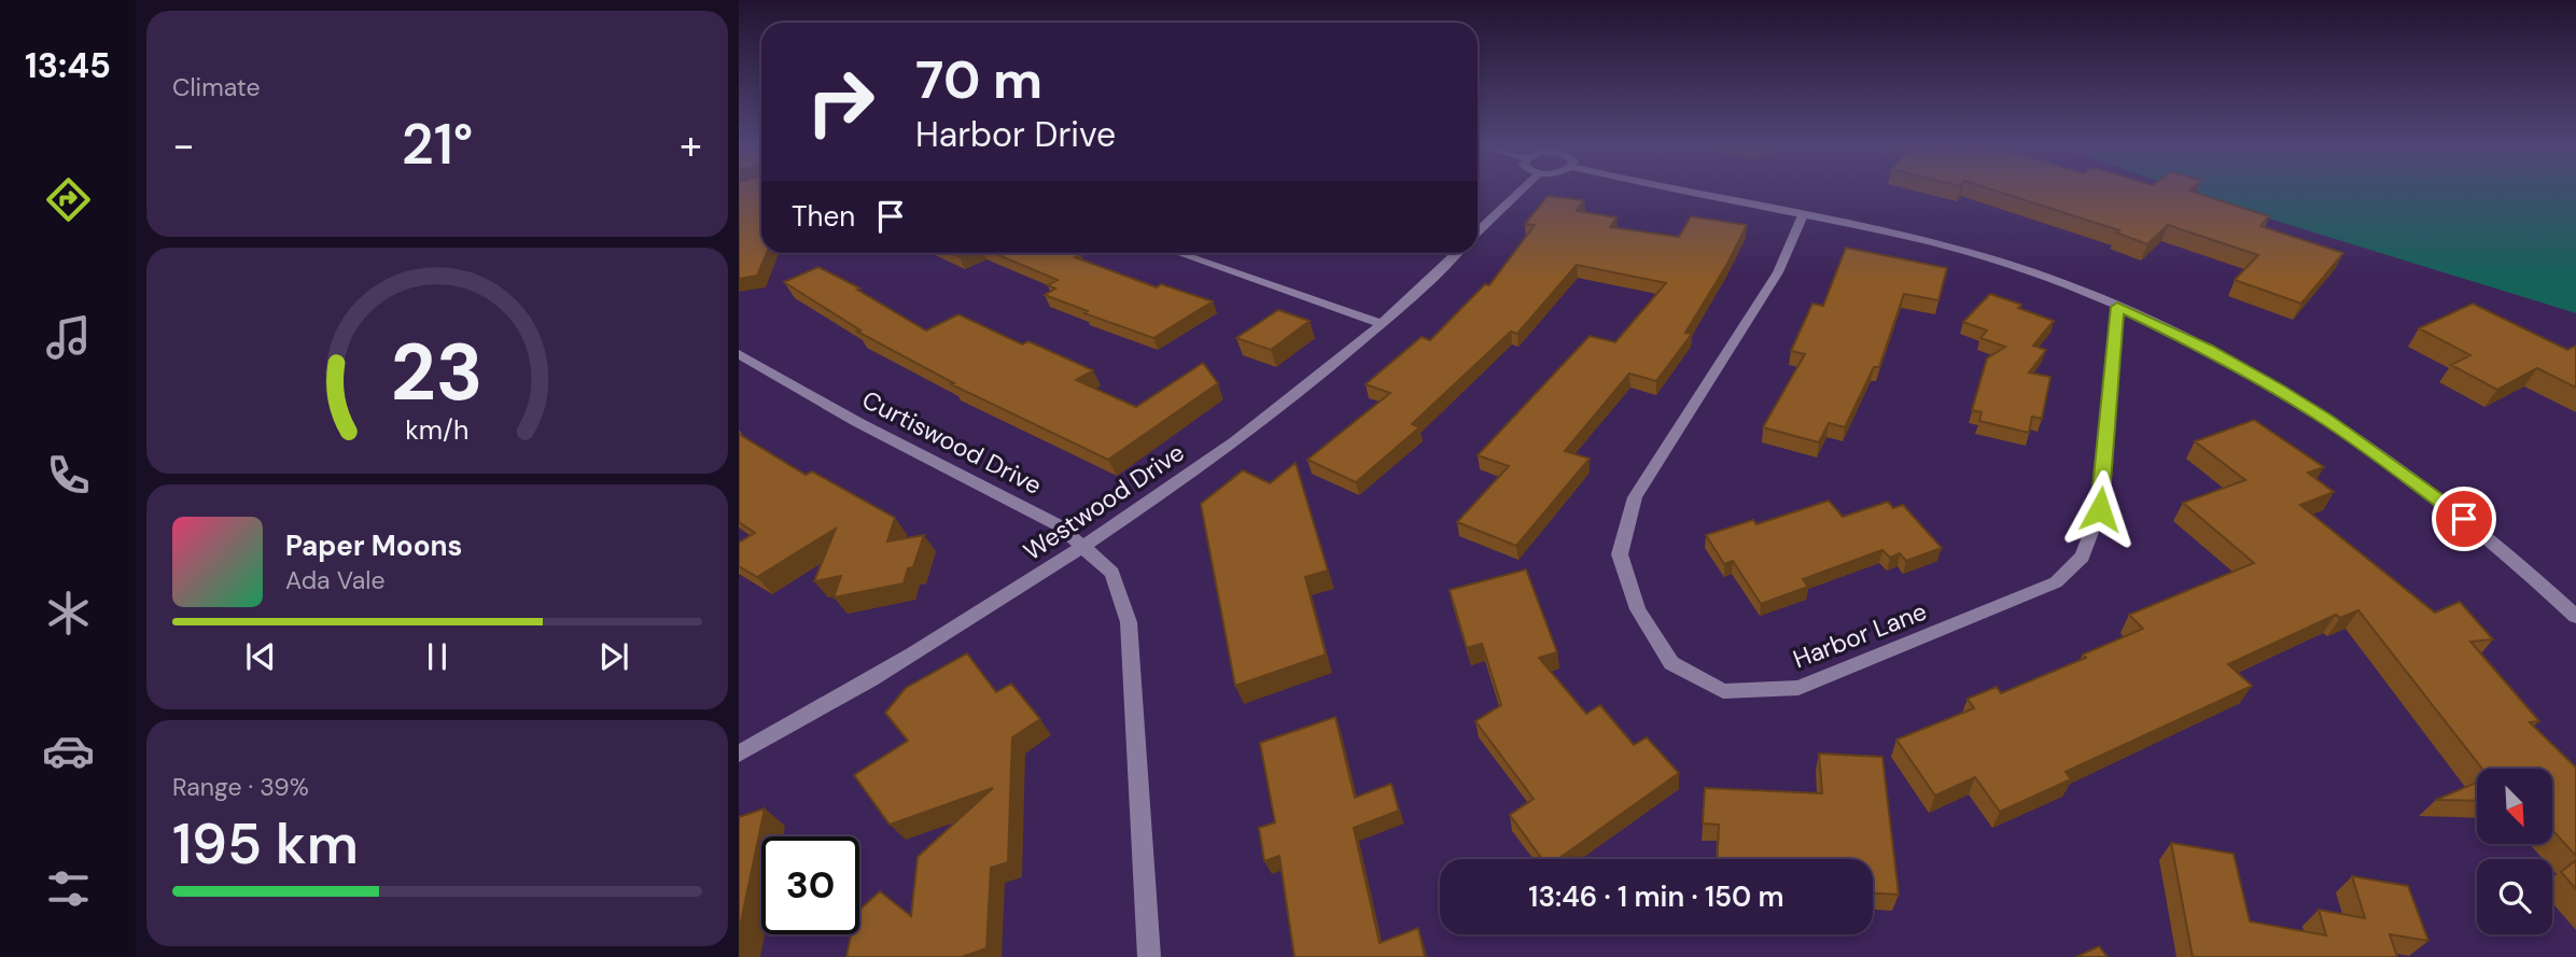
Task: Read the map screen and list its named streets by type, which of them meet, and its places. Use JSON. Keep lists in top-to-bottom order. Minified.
{"streets":{"street":["Curtiswood Drive","Westwood Drive","Harbor Lane"]},"crossings":[["Curtiswood Drive","Westwood Drive"]],"north":"bottom right","page":{"tabs":"13:45","tile":["Climate",["Range · 39%","195 km"]],"turn":["70 m","Harbor Drive"],"heat":["−","21°","+"],"then":"Then","song":["Paper Moons","Ada Vale"],"limit":"30","trip":"13:46 · 1 min · 150 m","gauge":["23","km/h"]}}
